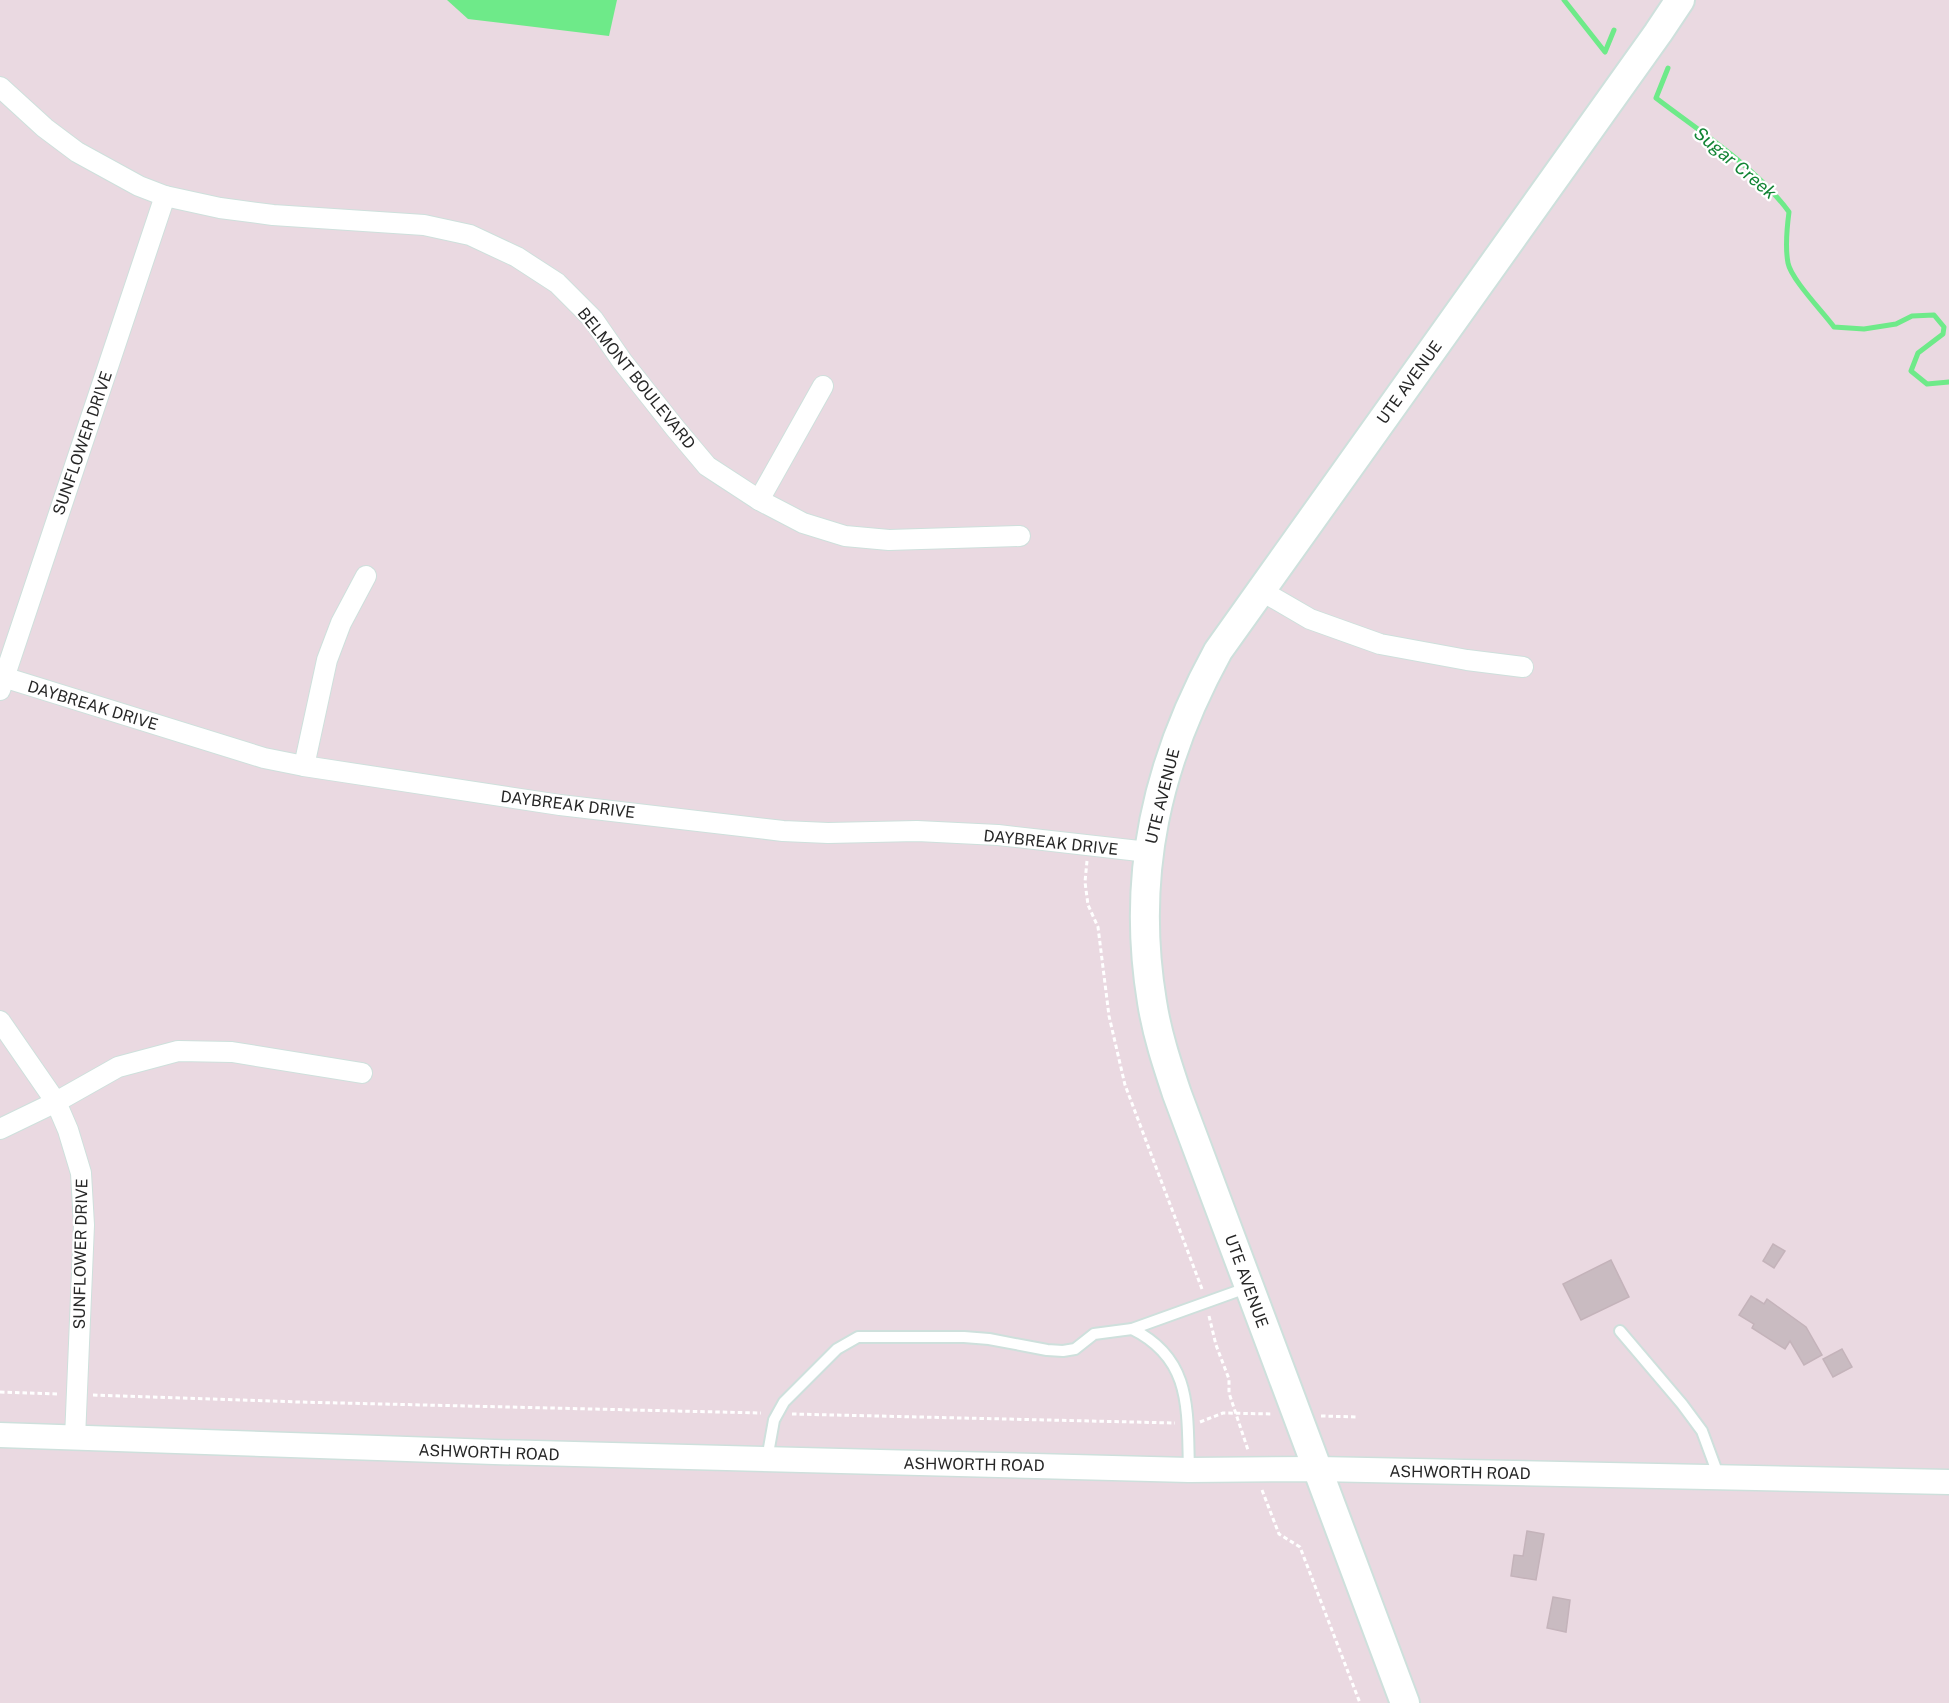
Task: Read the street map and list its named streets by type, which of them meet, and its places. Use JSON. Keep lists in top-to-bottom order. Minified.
{"streets":{"main road":["UTE AVENUE"],"street":["BELMONT BOULEVARD","SUNFLOWER DRIVE","DAYBREAK DRIVE","ASHWORTH ROAD"]},"crossings":[["BELMONT BOULEVARD","SUNFLOWER DRIVE"],["UTE AVENUE","DAYBREAK DRIVE"],["UTE AVENUE","ASHWORTH ROAD"],["SUNFLOWER DRIVE","DAYBREAK DRIVE"],["SUNFLOWER DRIVE","ASHWORTH ROAD"]],"water":["Sugar Creek"]}
